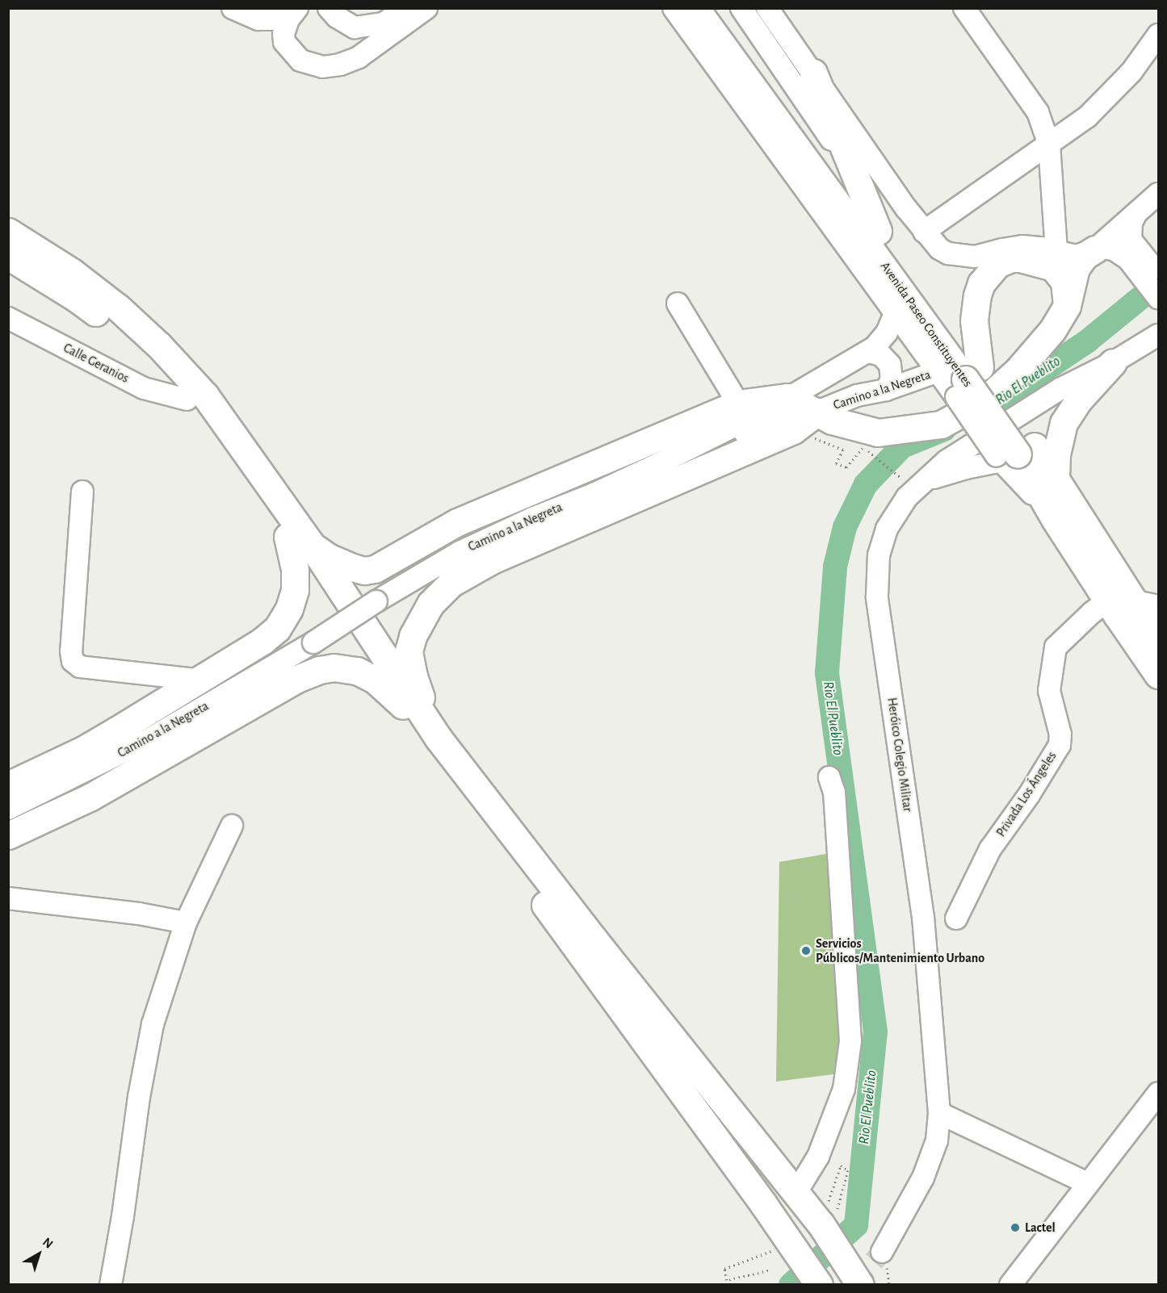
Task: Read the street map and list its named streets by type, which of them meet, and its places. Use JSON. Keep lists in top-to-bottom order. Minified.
{"streets":{"highway":["Avenida Paseo Constituyentes"],"street":["Calle Geranios","Camino a la Negreta","Heróico Colegio Militar","Privada Los Ángeles"]},"crossings":[["Avenida Paseo Constituyentes","Privada Los Ángeles"]],"water":["Rio El Pueblito"],"places":["Servicios Públicos/Mantenimiento Urbano","Lactel"],"north":"top right"}
